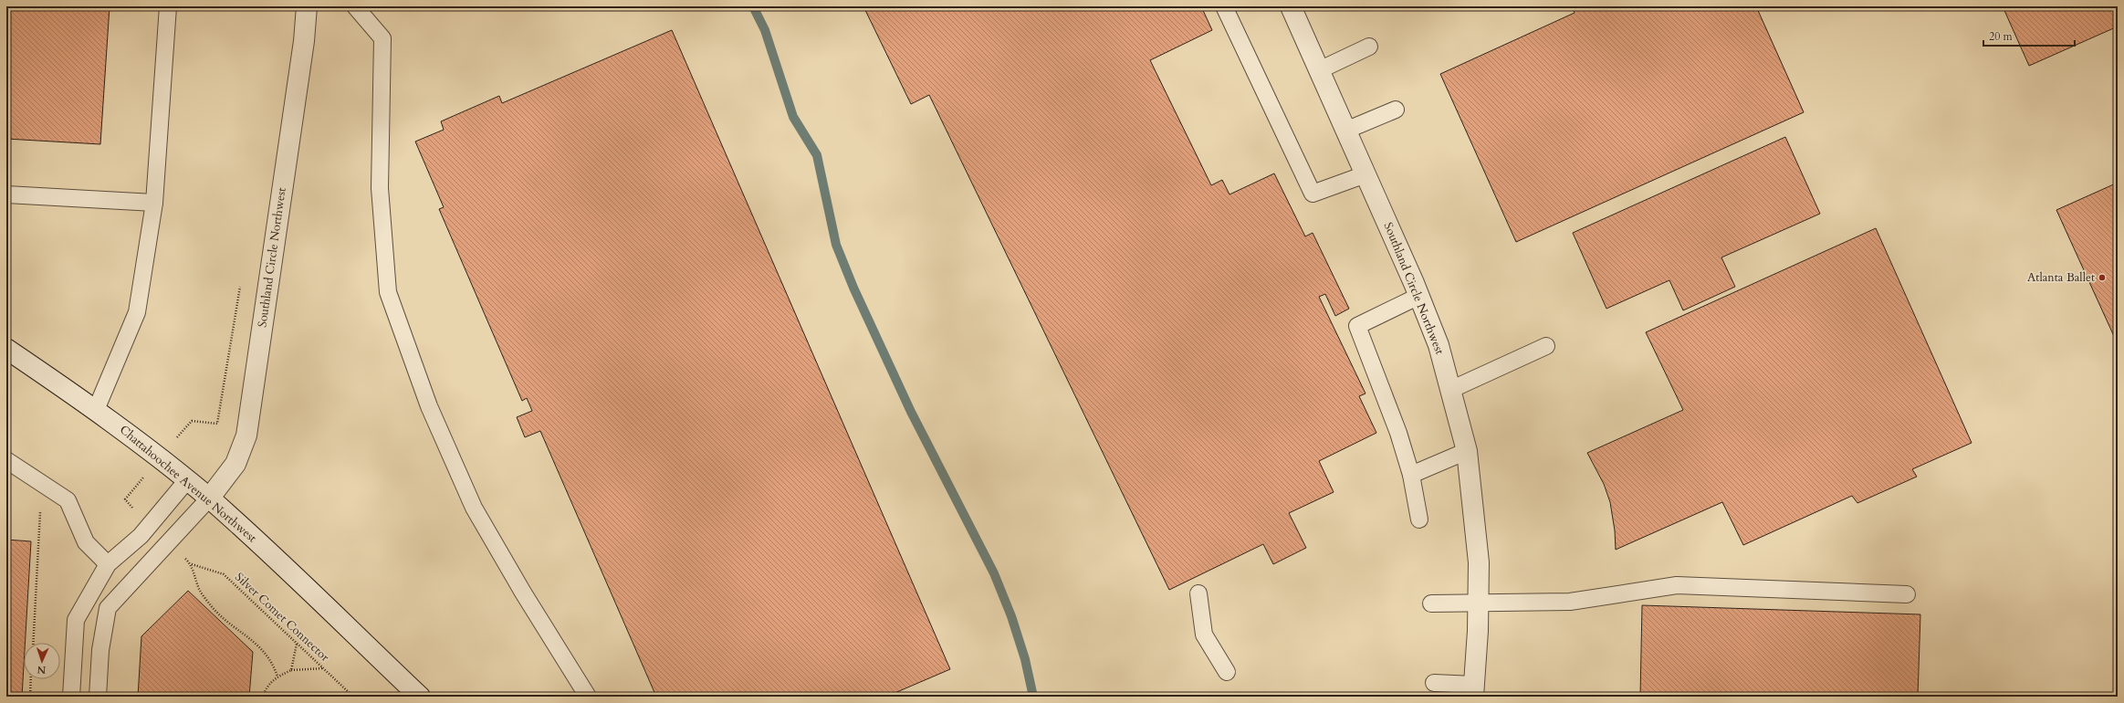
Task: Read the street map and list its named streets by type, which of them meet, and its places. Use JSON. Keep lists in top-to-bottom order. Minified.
{"streets":{"street":["Southland Circle Northwest","Chattahoochee Avenue Northwest"],"path":["Silver Comet Connector"]},"crossings":[["Southland Circle Northwest","Chattahoochee Avenue Northwest"]],"places":["Atlanta Ballet"],"scale_bar":"20 m","north":"bottom"}
